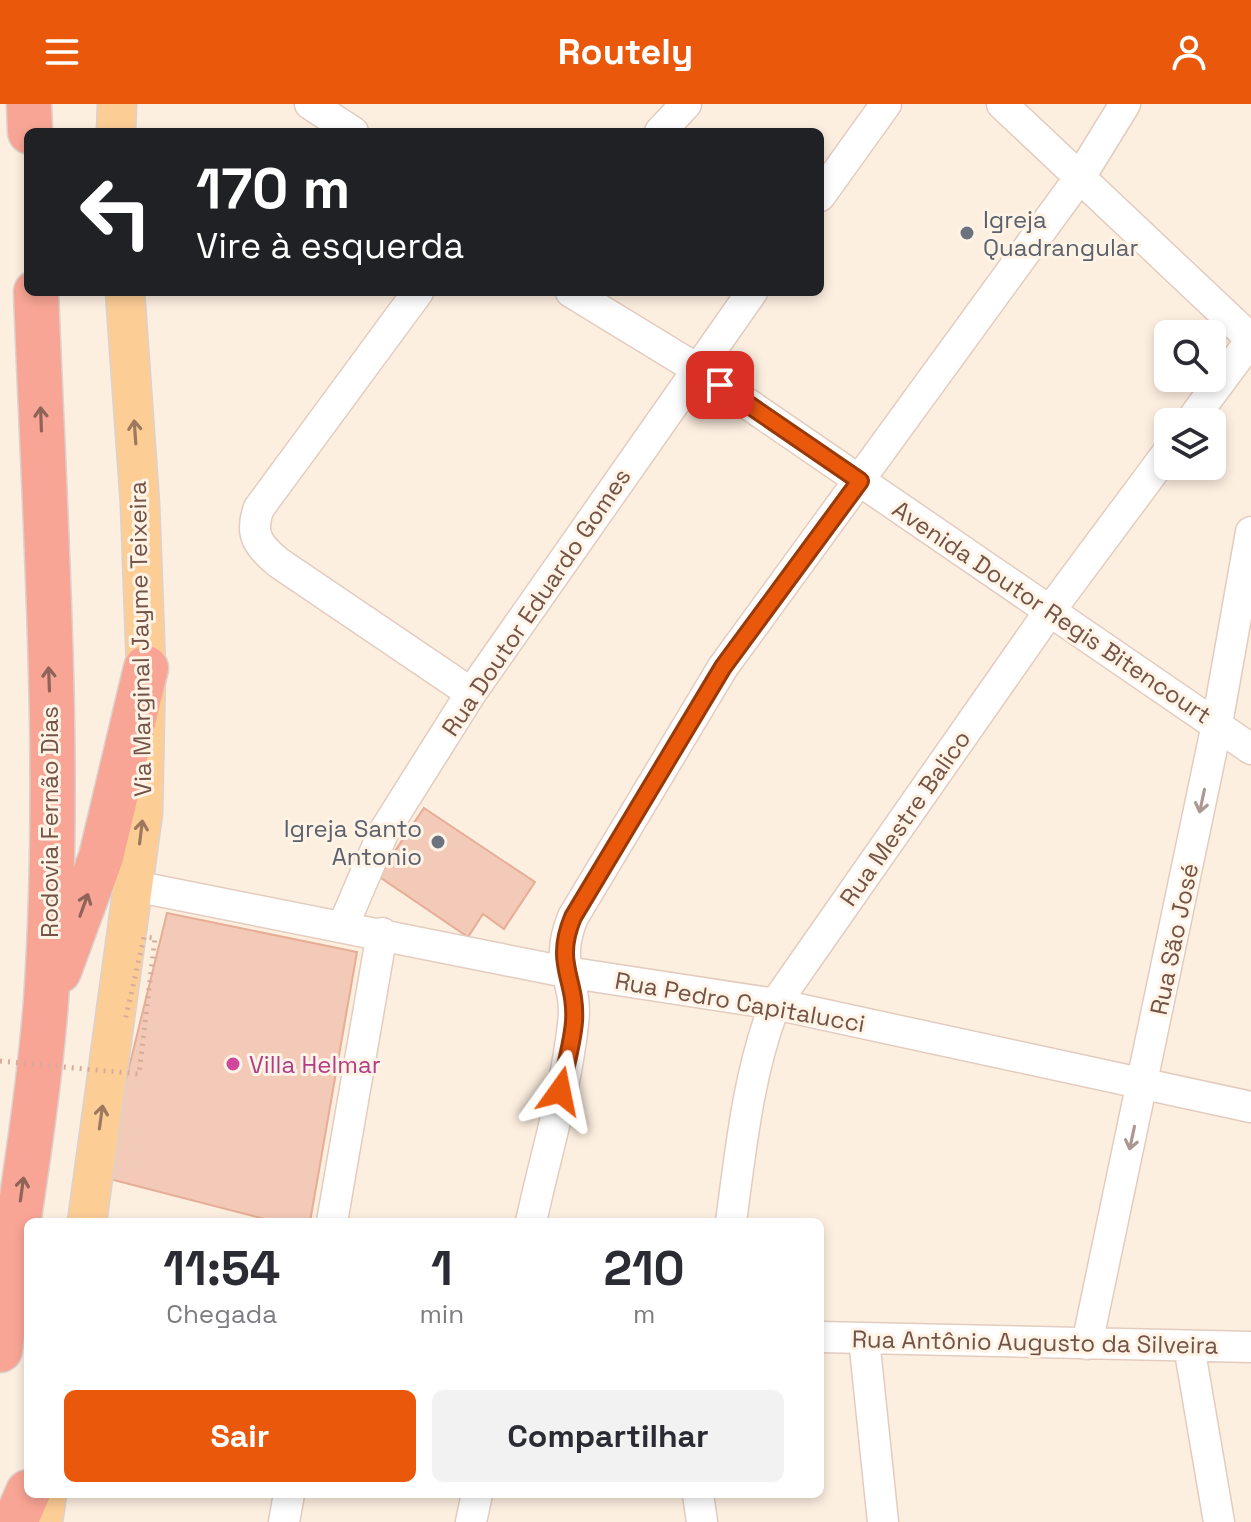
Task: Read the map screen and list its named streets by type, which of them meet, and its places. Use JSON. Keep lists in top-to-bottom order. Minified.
{"streets":{"highway":["Rodovia Fernão Dias"],"main road":["Via Marginal Jayme Teixeira"],"street":["Rua Doutor Eduardo Gomes","Avenida Doutor Regis Bitencourt","Rua Mestre Balico","Rua São José","Rua Pedro Capitalucci","Rua Antônio Augusto da Silveira"]},"crossings":[["Rua Doutor Eduardo Gomes","Avenida Doutor Regis Bitencourt"],["Rua Doutor Eduardo Gomes","Rua Pedro Capitalucci"],["Avenida Doutor Regis Bitencourt","Rua Mestre Balico"],["Avenida Doutor Regis Bitencourt","Rua São José"],["Via Marginal Jayme Teixeira","Rua Pedro Capitalucci"],["Rua Mestre Balico","Rua Pedro Capitalucci"],["Rua São José","Rua Pedro Capitalucci"],["Rua São José","Rua Antônio Augusto da Silveira"]],"one_way":["Via Marginal Jayme Teixeira","Rua São José"],"places":["Igreja Quadrangular","Igreja Santo Antonio","Villa Helmar"],"page":{"header":"Routely","turn":["170 m","Vire à esquerda"],"eta":["11:54","Chegada","1","min","210","m"],"buttons":["Sair","Compartilhar"]}}
